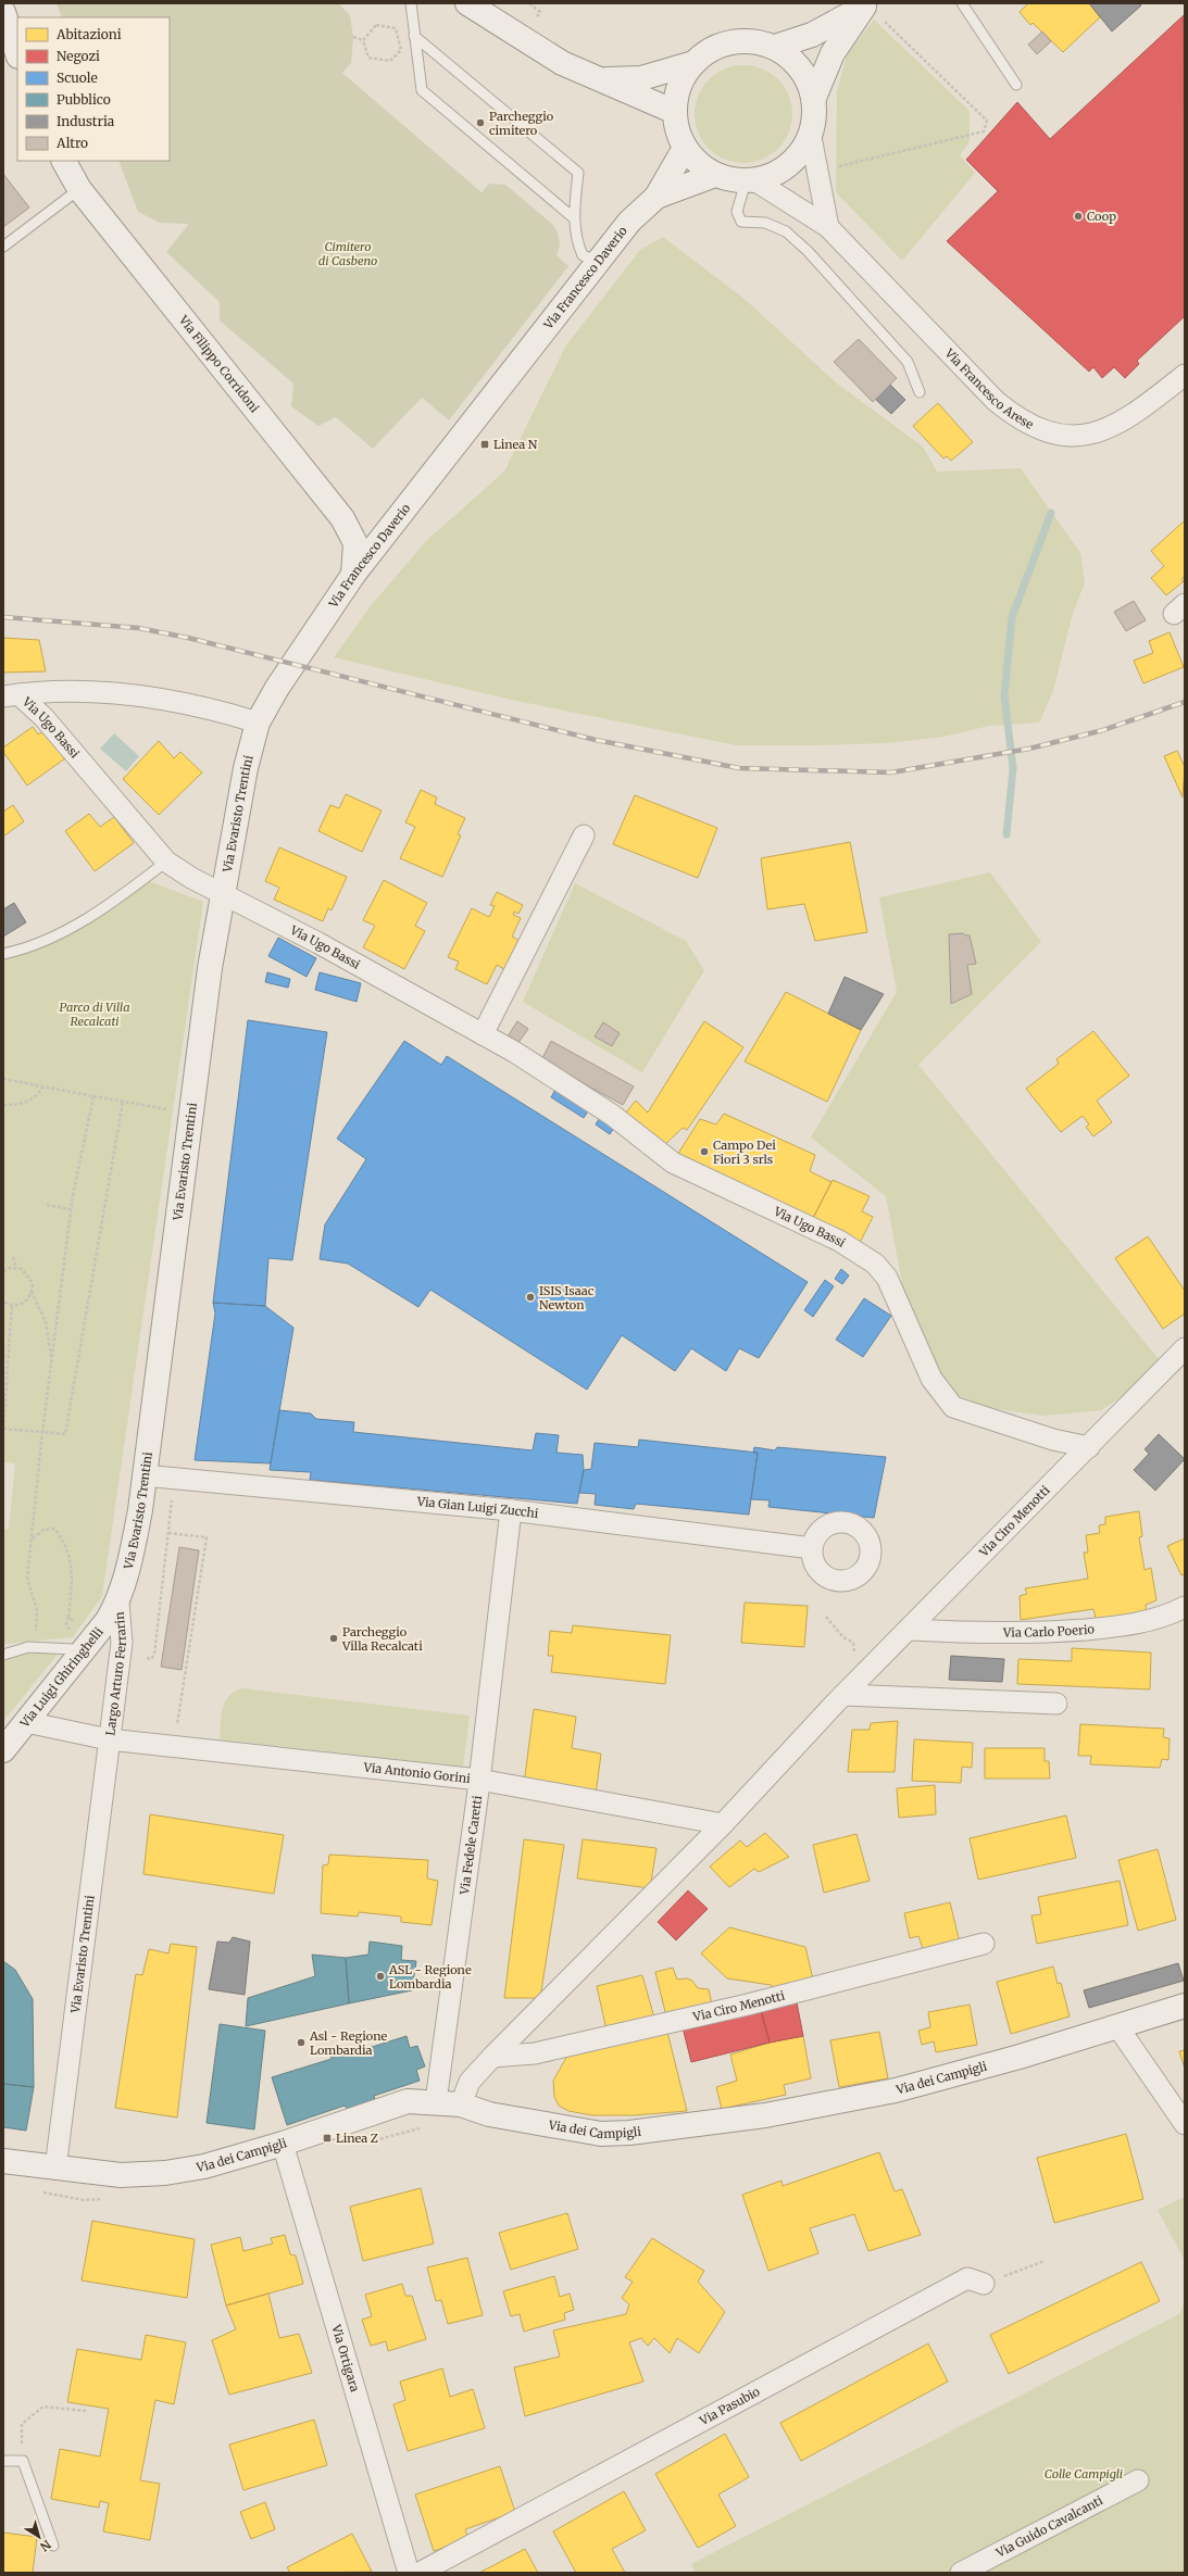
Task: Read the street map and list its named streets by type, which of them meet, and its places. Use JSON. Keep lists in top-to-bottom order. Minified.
{"streets":{"street":["Via Francesco Daverio","Via Filippo Corridoni","Via Francesco Arese","Via Ugo Bassi","Via Evaristo Trentini","Via Gian Luigi Zucchi","Via Ciro Menotti","Via Carlo Poerio","Largo Arturo Ferrarin","Via Luigi Ghiringhelli","Via Antonio Gorini","Via Fedele Caretti","Via dei Campigli","Via Ortigara","Via Pasubio","Via Guido Cavalcanti"]},"crossings":[["Via Francesco Daverio","Via Filippo Corridoni"],["Via Francesco Daverio","Via Francesco Arese"],["Via Francesco Daverio","Via Evaristo Trentini"],["Via Ugo Bassi","Via Evaristo Trentini"],["Via Ugo Bassi","Via Ciro Menotti"],["Via Evaristo Trentini","Via Gian Luigi Zucchi"],["Via Evaristo Trentini","Largo Arturo Ferrarin"],["Via Evaristo Trentini","Via Luigi Ghiringhelli"],["Via Evaristo Trentini","Via Antonio Gorini"],["Via Evaristo Trentini","Via dei Campigli"],["Via Gian Luigi Zucchi","Via Fedele Caretti"],["Via Ciro Menotti","Via Carlo Poerio"],["Via Ciro Menotti","Via Antonio Gorini"],["Via Ciro Menotti","Via dei Campigli"],["Largo Arturo Ferrarin","Via Luigi Ghiringhelli"],["Largo Arturo Ferrarin","Via Antonio Gorini"],["Via Antonio Gorini","Via Fedele Caretti"],["Via Fedele Caretti","Via dei Campigli"],["Via dei Campigli","Via Ortigara"]],"parks":["Cimitero di Casbeno","Parco di Villa Recalcati","Colle Campigli"],"places":{"other":["Parcheggio cimitero","Coop","Campo Dei Fiori 3 srls","ISIS Isaac Newton","Parcheggio Villa Recalcati","ASL - Regione Lombardia","Asl - Regione Lombardia"],"transit":["Linea N","Linea Z"]},"legend":["Abitazioni","Negozi","Scuole","Pubblico","Industria","Altro"],"north":"bottom right"}
